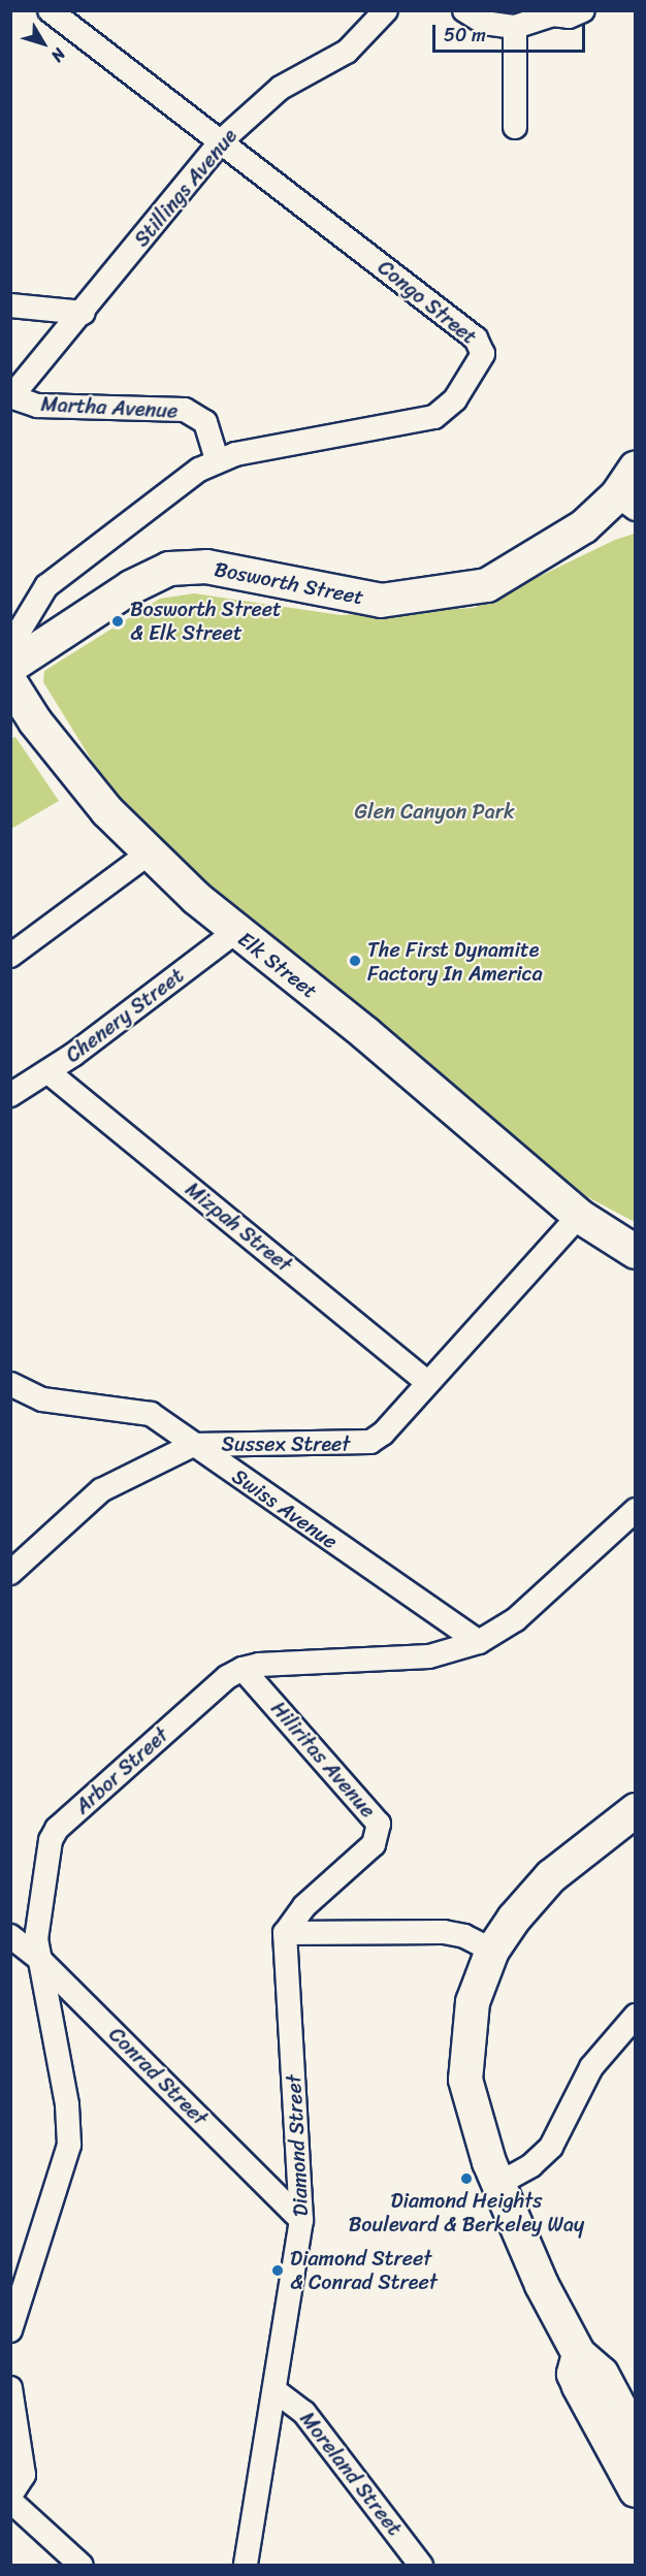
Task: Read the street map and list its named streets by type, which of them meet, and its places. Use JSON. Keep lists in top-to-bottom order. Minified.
{"streets":{"main road":["Bosworth Street","Elk Street"],"street":["Stillings Avenue","Congo Street","Martha Avenue","Chenery Street","Mizpah Street","Sussex Street","Swiss Avenue","Hiliritas Avenue","Arbor Street","Conrad Street","Diamond Street","Moreland Street"]},"crossings":[["Stillings Avenue","Congo Street"],["Stillings Avenue","Martha Avenue"],["Congo Street","Martha Avenue"],["Elk Street","Chenery Street"],["Elk Street","Sussex Street"],["Chenery Street","Mizpah Street"],["Mizpah Street","Sussex Street"],["Sussex Street","Swiss Avenue"],["Swiss Avenue","Arbor Street"],["Hiliritas Avenue","Arbor Street"],["Hiliritas Avenue","Diamond Street"],["Arbor Street","Conrad Street"],["Conrad Street","Diamond Street"],["Diamond Street","Moreland Street"]],"parks":["Glen Canyon Park"],"places":["Bosworth Street & Elk Street","The First Dynamite Factory In America","Diamond Heights Boulevard & Berkeley Way","Diamond Street & Conrad Street"],"scale_bar":"50 m","north":"bottom right"}
